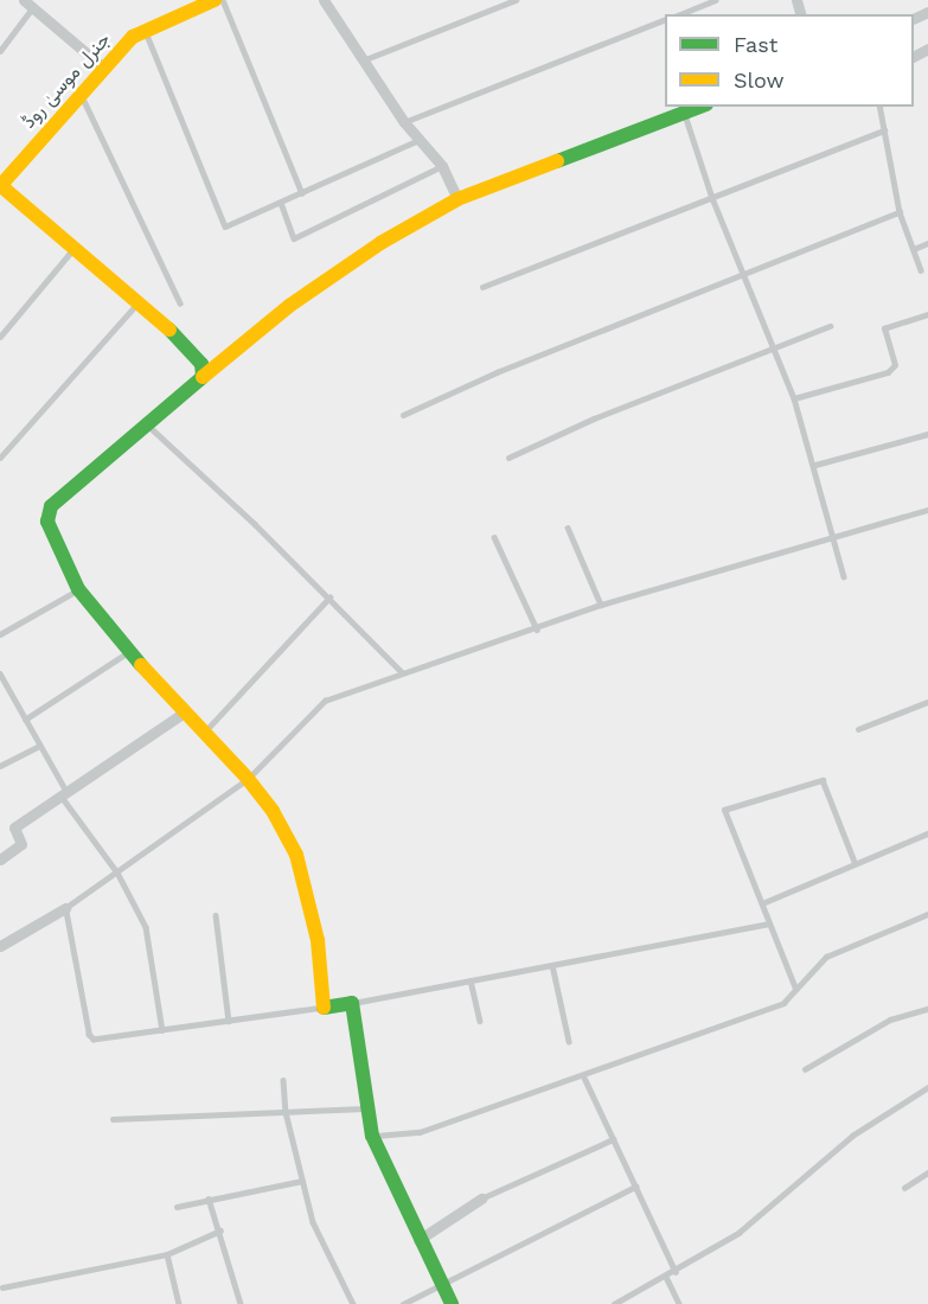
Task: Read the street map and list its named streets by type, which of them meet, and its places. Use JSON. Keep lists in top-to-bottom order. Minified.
{"streets":{"street":["جنرل موسیٰ روڈ"]},"legend":["Fast","Slow"]}
